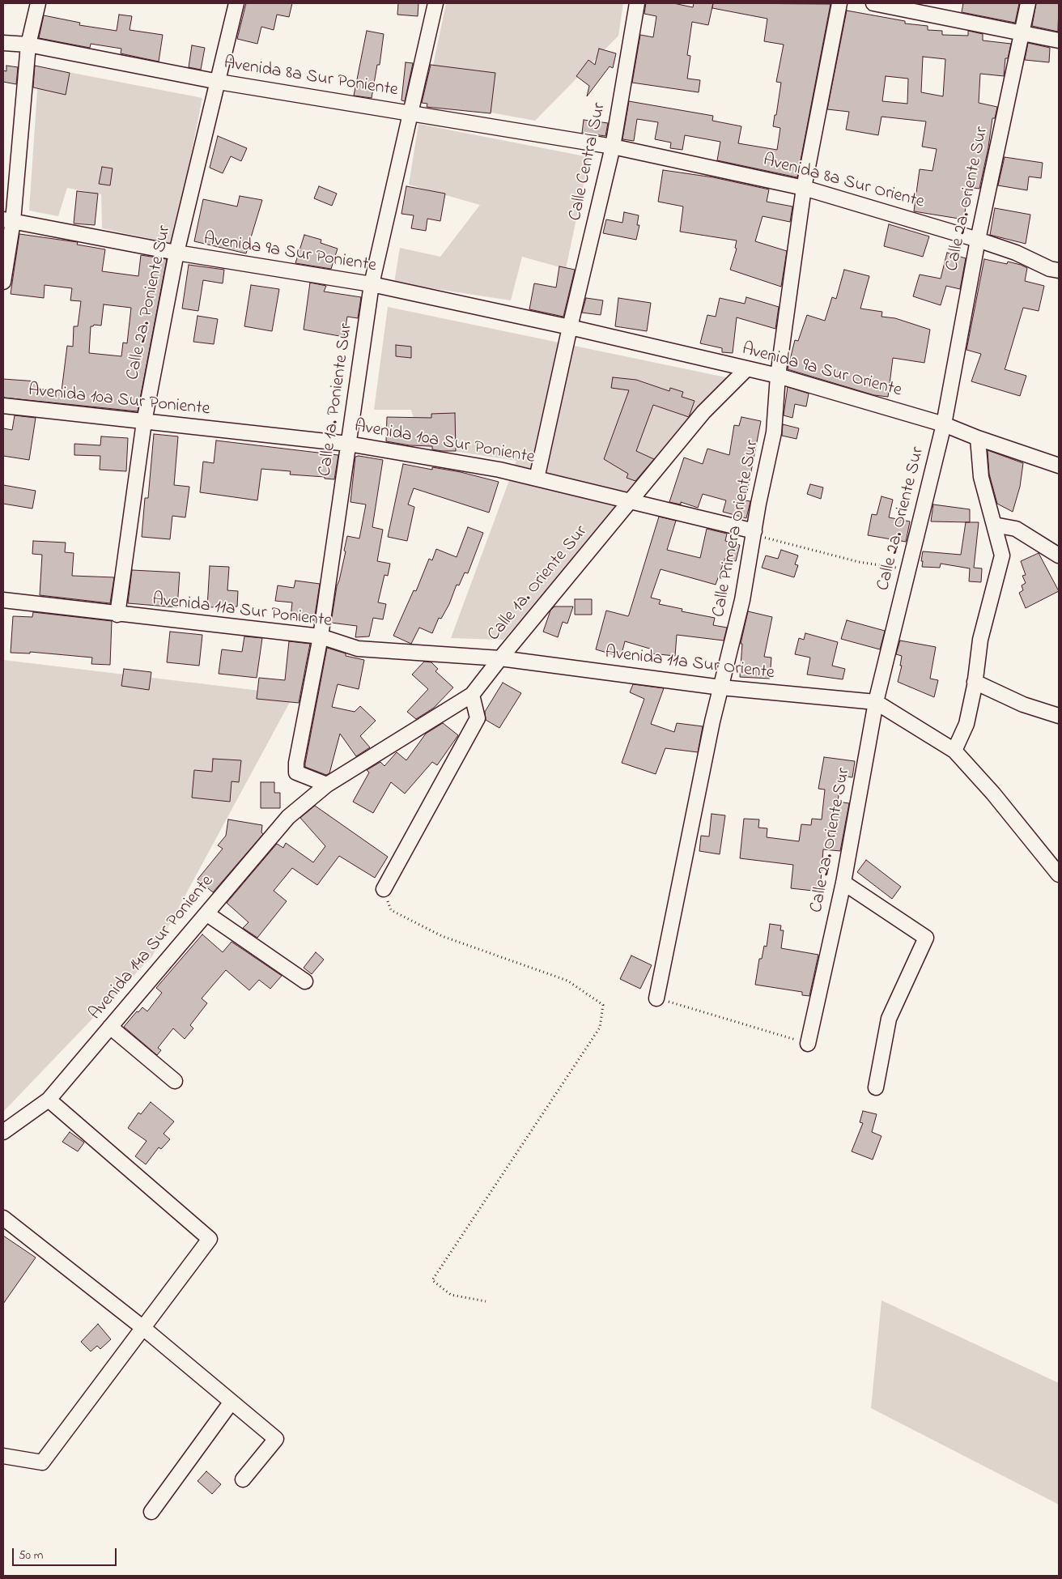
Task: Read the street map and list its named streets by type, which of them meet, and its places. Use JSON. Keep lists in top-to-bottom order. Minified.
{"streets":{"street":["Avenida 8a Sur Poniente","Calle Central Sur","Avenida 8a Sur Oriente","Calle 2a. Oriente Sur","Avenida 9a Sur Poniente","Calle 2a. Poniente Sur","Avenida 9a Sur Oriente","Calle 1a. Poniente Sur","Avenida 10a Sur Poniente","Calle Primera Oriente Sur","Calle 1a. Oriente Sur","Avenida 11a Sur Poniente","Avenida 11a Sur Oriente","Avenida 14a Sur Poniente"]},"crossings":[["Avenida 8a Sur Poniente","Calle Central Sur"],["Avenida 8a Sur Poniente","Avenida 8a Sur Oriente"],["Avenida 8a Sur Poniente","Calle 2a. Poniente Sur"],["Avenida 8a Sur Poniente","Calle 1a. Poniente Sur"],["Calle Central Sur","Avenida 8a Sur Oriente"],["Calle Central Sur","Avenida 9a Sur Poniente"],["Calle Central Sur","Avenida 9a Sur Oriente"],["Calle Central Sur","Avenida 10a Sur Poniente"],["Avenida 8a Sur Oriente","Calle 2a. Oriente Sur"],["Calle 2a. Oriente Sur","Avenida 9a Sur Oriente"],["Calle 2a. Oriente Sur","Avenida 11a Sur Oriente"],["Avenida 9a Sur Poniente","Calle 2a. Poniente Sur"],["Avenida 9a Sur Poniente","Avenida 9a Sur Oriente"],["Avenida 9a Sur Poniente","Calle 1a. Poniente Sur"],["Calle 2a. Poniente Sur","Avenida 10a Sur Poniente"],["Calle 2a. Poniente Sur","Avenida 11a Sur Poniente"],["Avenida 9a Sur Oriente","Calle Primera Oriente Sur"],["Avenida 9a Sur Oriente","Calle 1a. Oriente Sur"],["Calle 1a. Poniente Sur","Avenida 10a Sur Poniente"],["Calle 1a. Poniente Sur","Calle 1a. Oriente Sur"],["Calle 1a. Poniente Sur","Avenida 11a Sur Poniente"],["Calle 1a. Poniente Sur","Avenida 14a Sur Poniente"],["Avenida 10a Sur Poniente","Calle Primera Oriente Sur"],["Avenida 10a Sur Poniente","Calle 1a. Oriente Sur"],["Calle Primera Oriente Sur","Avenida 11a Sur Oriente"],["Calle 1a. Oriente Sur","Avenida 11a Sur Poniente"],["Calle 1a. Oriente Sur","Avenida 11a Sur Oriente"],["Calle 1a. Oriente Sur","Avenida 14a Sur Poniente"],["Avenida 11a Sur Poniente","Avenida 11a Sur Oriente"]],"scale_bar":"50 m"}
